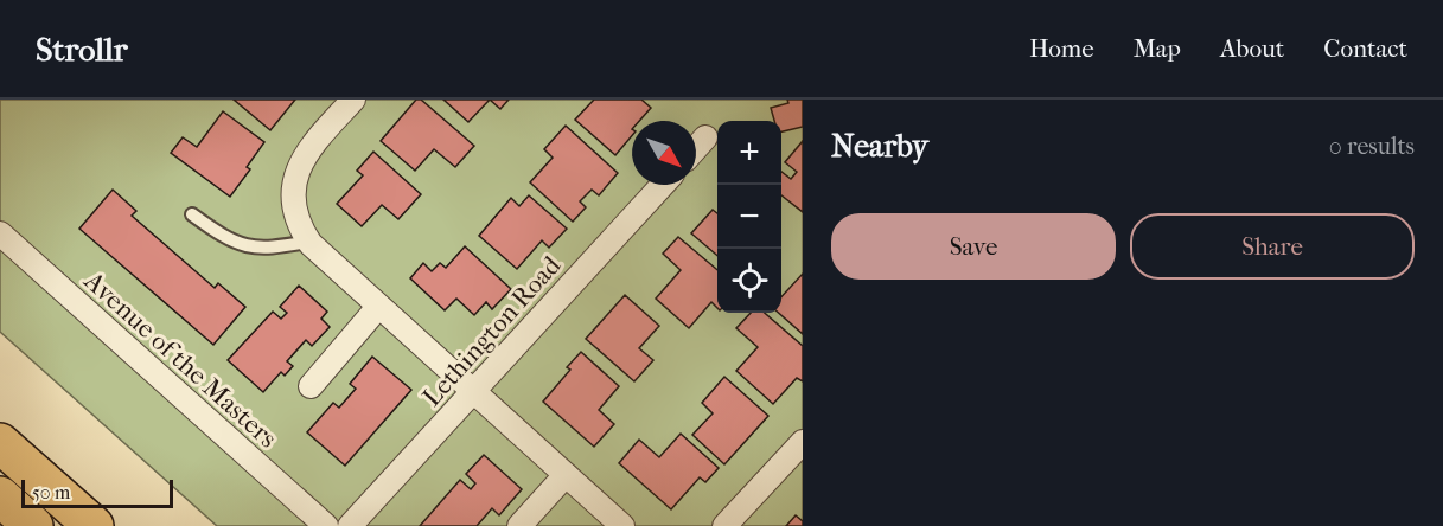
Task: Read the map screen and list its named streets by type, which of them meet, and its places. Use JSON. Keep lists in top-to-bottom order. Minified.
{"streets":{"street":["Lethington Road","Avenue of the Masters"]},"scale_bar":"50 m","north":"bottom right","page":{"header":"Strollr","nav":["Home","Map","About","Contact"],"heading":["Nearby","0 results"],"map_buttons":["+","−"],"buttons":["Save","Share"],"scale":"50 m"}}
